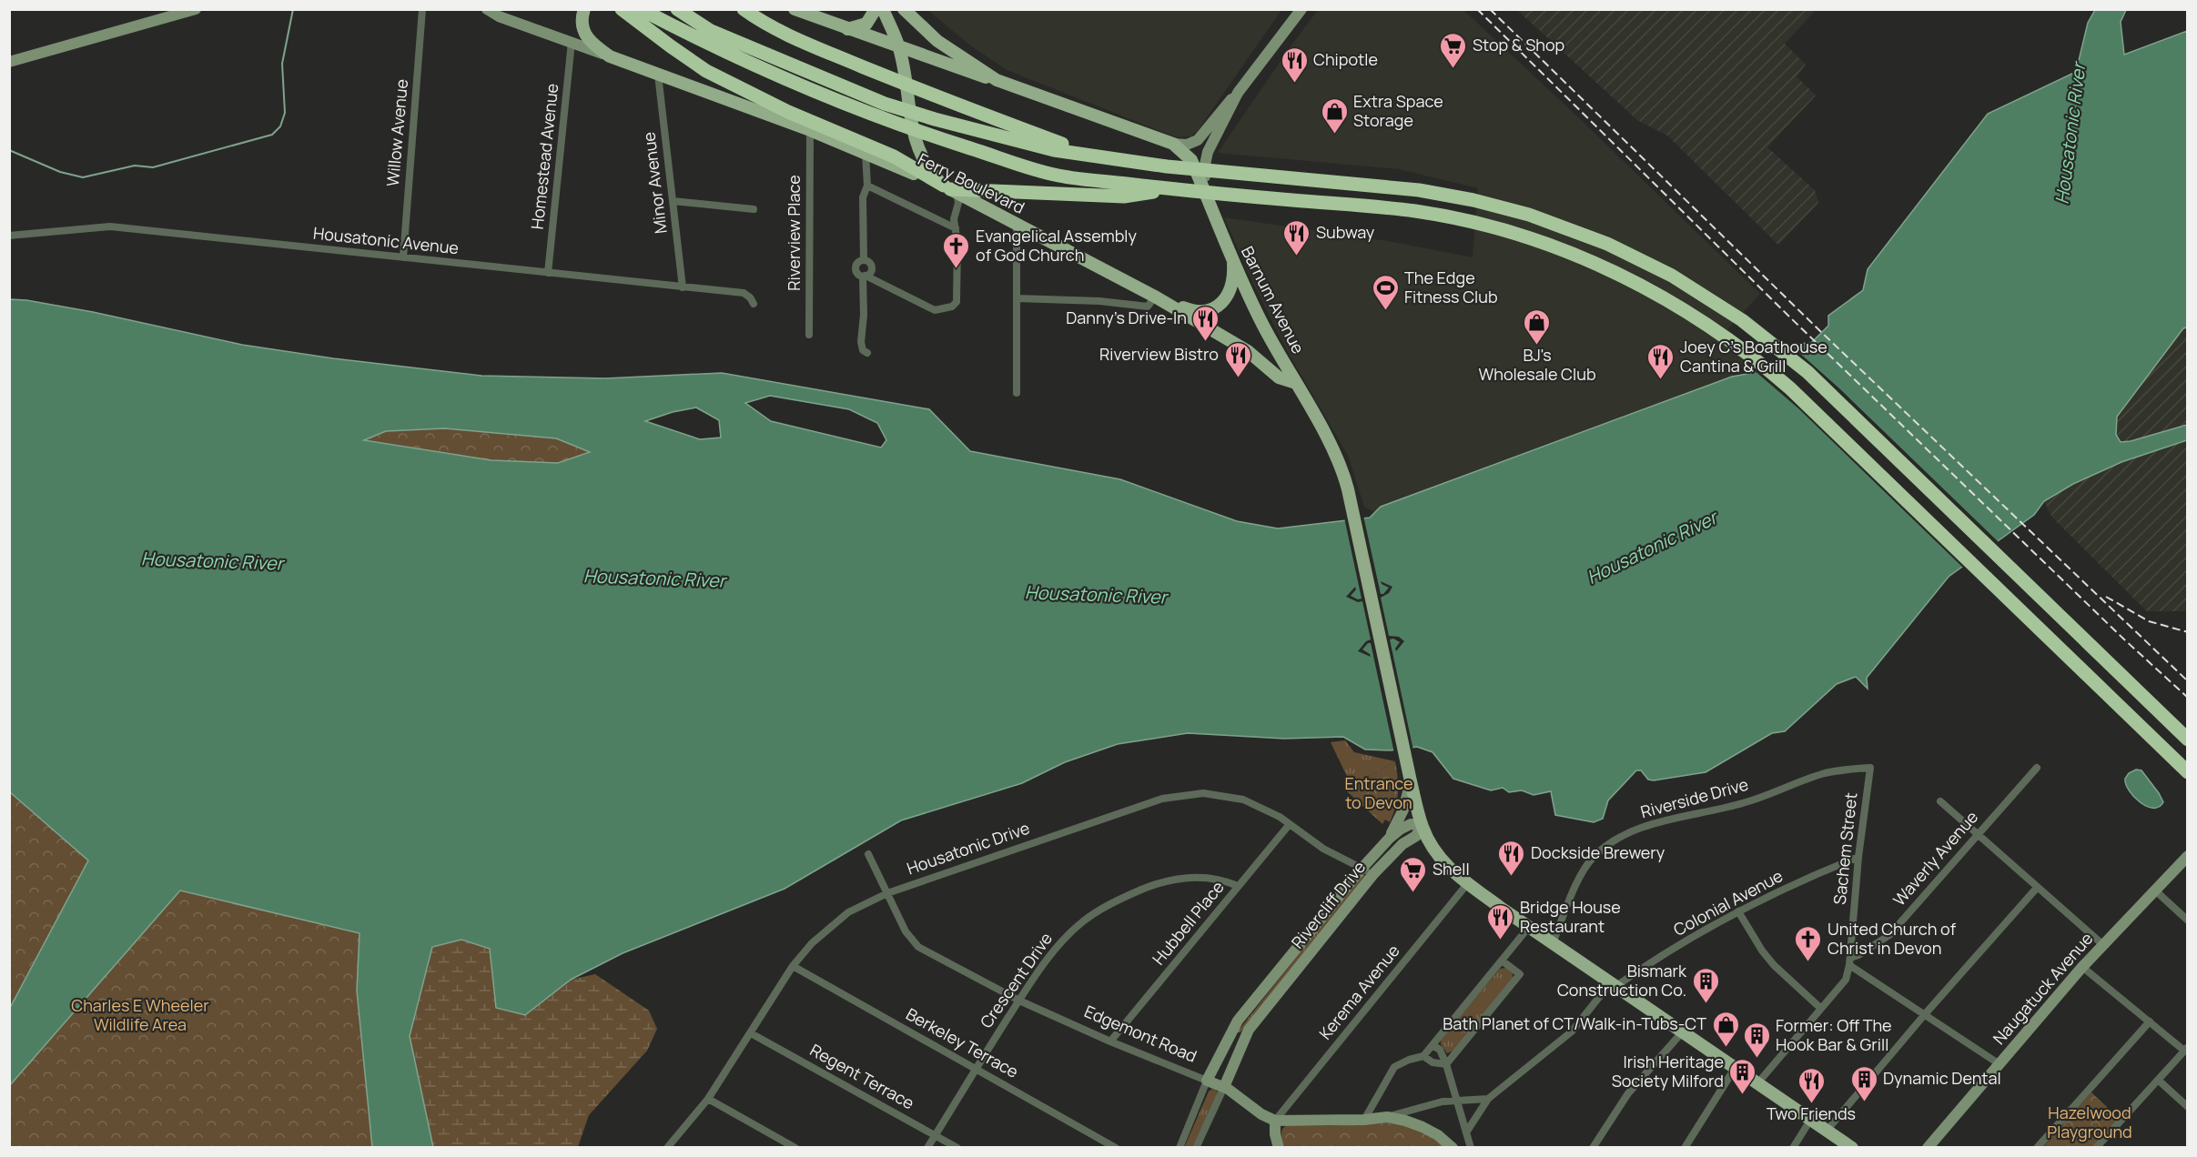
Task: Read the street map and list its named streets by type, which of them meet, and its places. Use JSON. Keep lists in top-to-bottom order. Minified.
{"streets":{"main road":["Ferry Boulevard","Barnum Avenue"],"street":["Willow Avenue","Homestead Avenue","Minor Avenue","Riverview Place","Housatonic Avenue","Riverside Drive","Housatonic Drive","Sachem Street","Waverly Avenue","Colonial Avenue","Rivercliff Drive","Hubbell Place","Crescent Drive","Naugatuck Avenue","Kerema Avenue","Edgemont Road","Berkeley Terrace","Regent Terrace"]},"crossings":[["Willow Avenue","Housatonic Avenue"],["Homestead Avenue","Ferry Boulevard"],["Homestead Avenue","Housatonic Avenue"],["Minor Avenue","Ferry Boulevard"],["Minor Avenue","Housatonic Avenue"],["Ferry Boulevard","Riverview Place"],["Ferry Boulevard","Barnum Avenue"],["Barnum Avenue","Riverside Drive"],["Barnum Avenue","Colonial Avenue"],["Barnum Avenue","Rivercliff Drive"],["Barnum Avenue","Kerema Avenue"],["Riverside Drive","Sachem Street"],["Housatonic Drive","Rivercliff Drive"],["Housatonic Drive","Hubbell Place"],["Housatonic Drive","Edgemont Road"],["Housatonic Drive","Berkeley Terrace"],["Housatonic Drive","Regent Terrace"],["Sachem Street","Waverly Avenue"],["Sachem Street","Colonial Avenue"],["Rivercliff Drive","Edgemont Road"],["Hubbell Place","Crescent Drive"],["Hubbell Place","Edgemont Road"],["Crescent Drive","Edgemont Road"],["Crescent Drive","Berkeley Terrace"],["Crescent Drive","Regent Terrace"],["Kerema Avenue","Edgemont Road"]],"water":["Housatonic River"],"parks":["Entrance to Devon","Charles E Wheeler Wildlife Area","Hazelwood Playground"],"places":{"supermarket":["Stop & Shop","Shell"],"restaurant":["Chipotle","Subway","Danny's Drive-In","Riverview Bistro","Joey C's Boathouse Cantina & Grill","Dockside Brewery","Bridge House Restaurant","Two Friends"],"shop":["Extra Space Storage","BJ's Wholesale Club","Bath Planet of CT/Walk-in-Tubs-CT"],"church":["Evangelical Assembly of God Church","United Church of Christ in Devon"],"sports":["The Edge Fitness Club"],"building":["Bismark Construction Co.","Former: Off The Hook Bar & Grill","Irish Heritage Society Milford","Dynamic Dental"]}}
